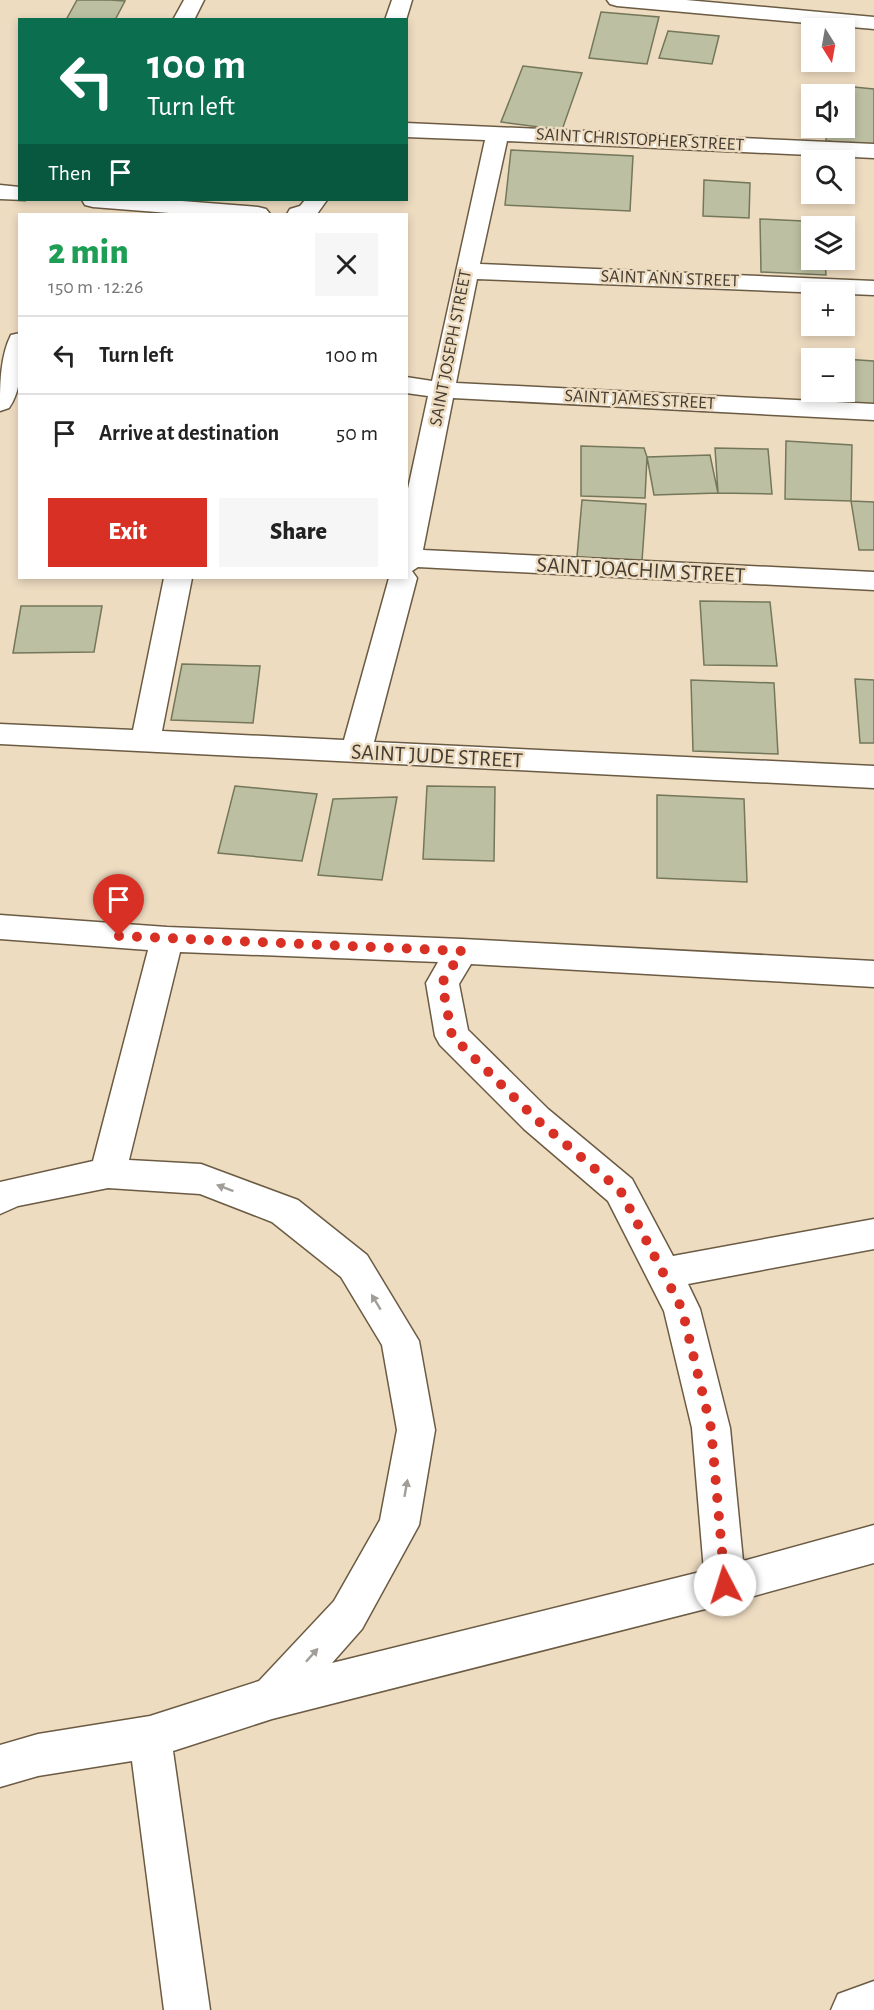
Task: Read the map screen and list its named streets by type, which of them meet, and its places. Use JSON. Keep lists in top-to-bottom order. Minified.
{"streets":{"street":["SAINT CHRISTOPHER STREET","SAINT ANN STREET","SAINT JOSEPH STREET","SAINT JAMES STREET","SAINT JOACHIM STREET","SAINT JUDE STREET"]},"crossings":[["SAINT CHRISTOPHER STREET","SAINT JOSEPH STREET"],["SAINT ANN STREET","SAINT JOSEPH STREET"],["SAINT JOSEPH STREET","SAINT JAMES STREET"],["SAINT JOSEPH STREET","SAINT JUDE STREET"]],"north":"bottom","page":{"map_buttons":["+","−"],"turn":["100 m","Turn left"],"then":"Then","heading":["2 min","150 m · 12:26"],"list":[{"name":"Turn left","value":"100 m"},{"name":"Arrive at destination","value":"50 m"}],"buttons":["Exit","Share"]}}
